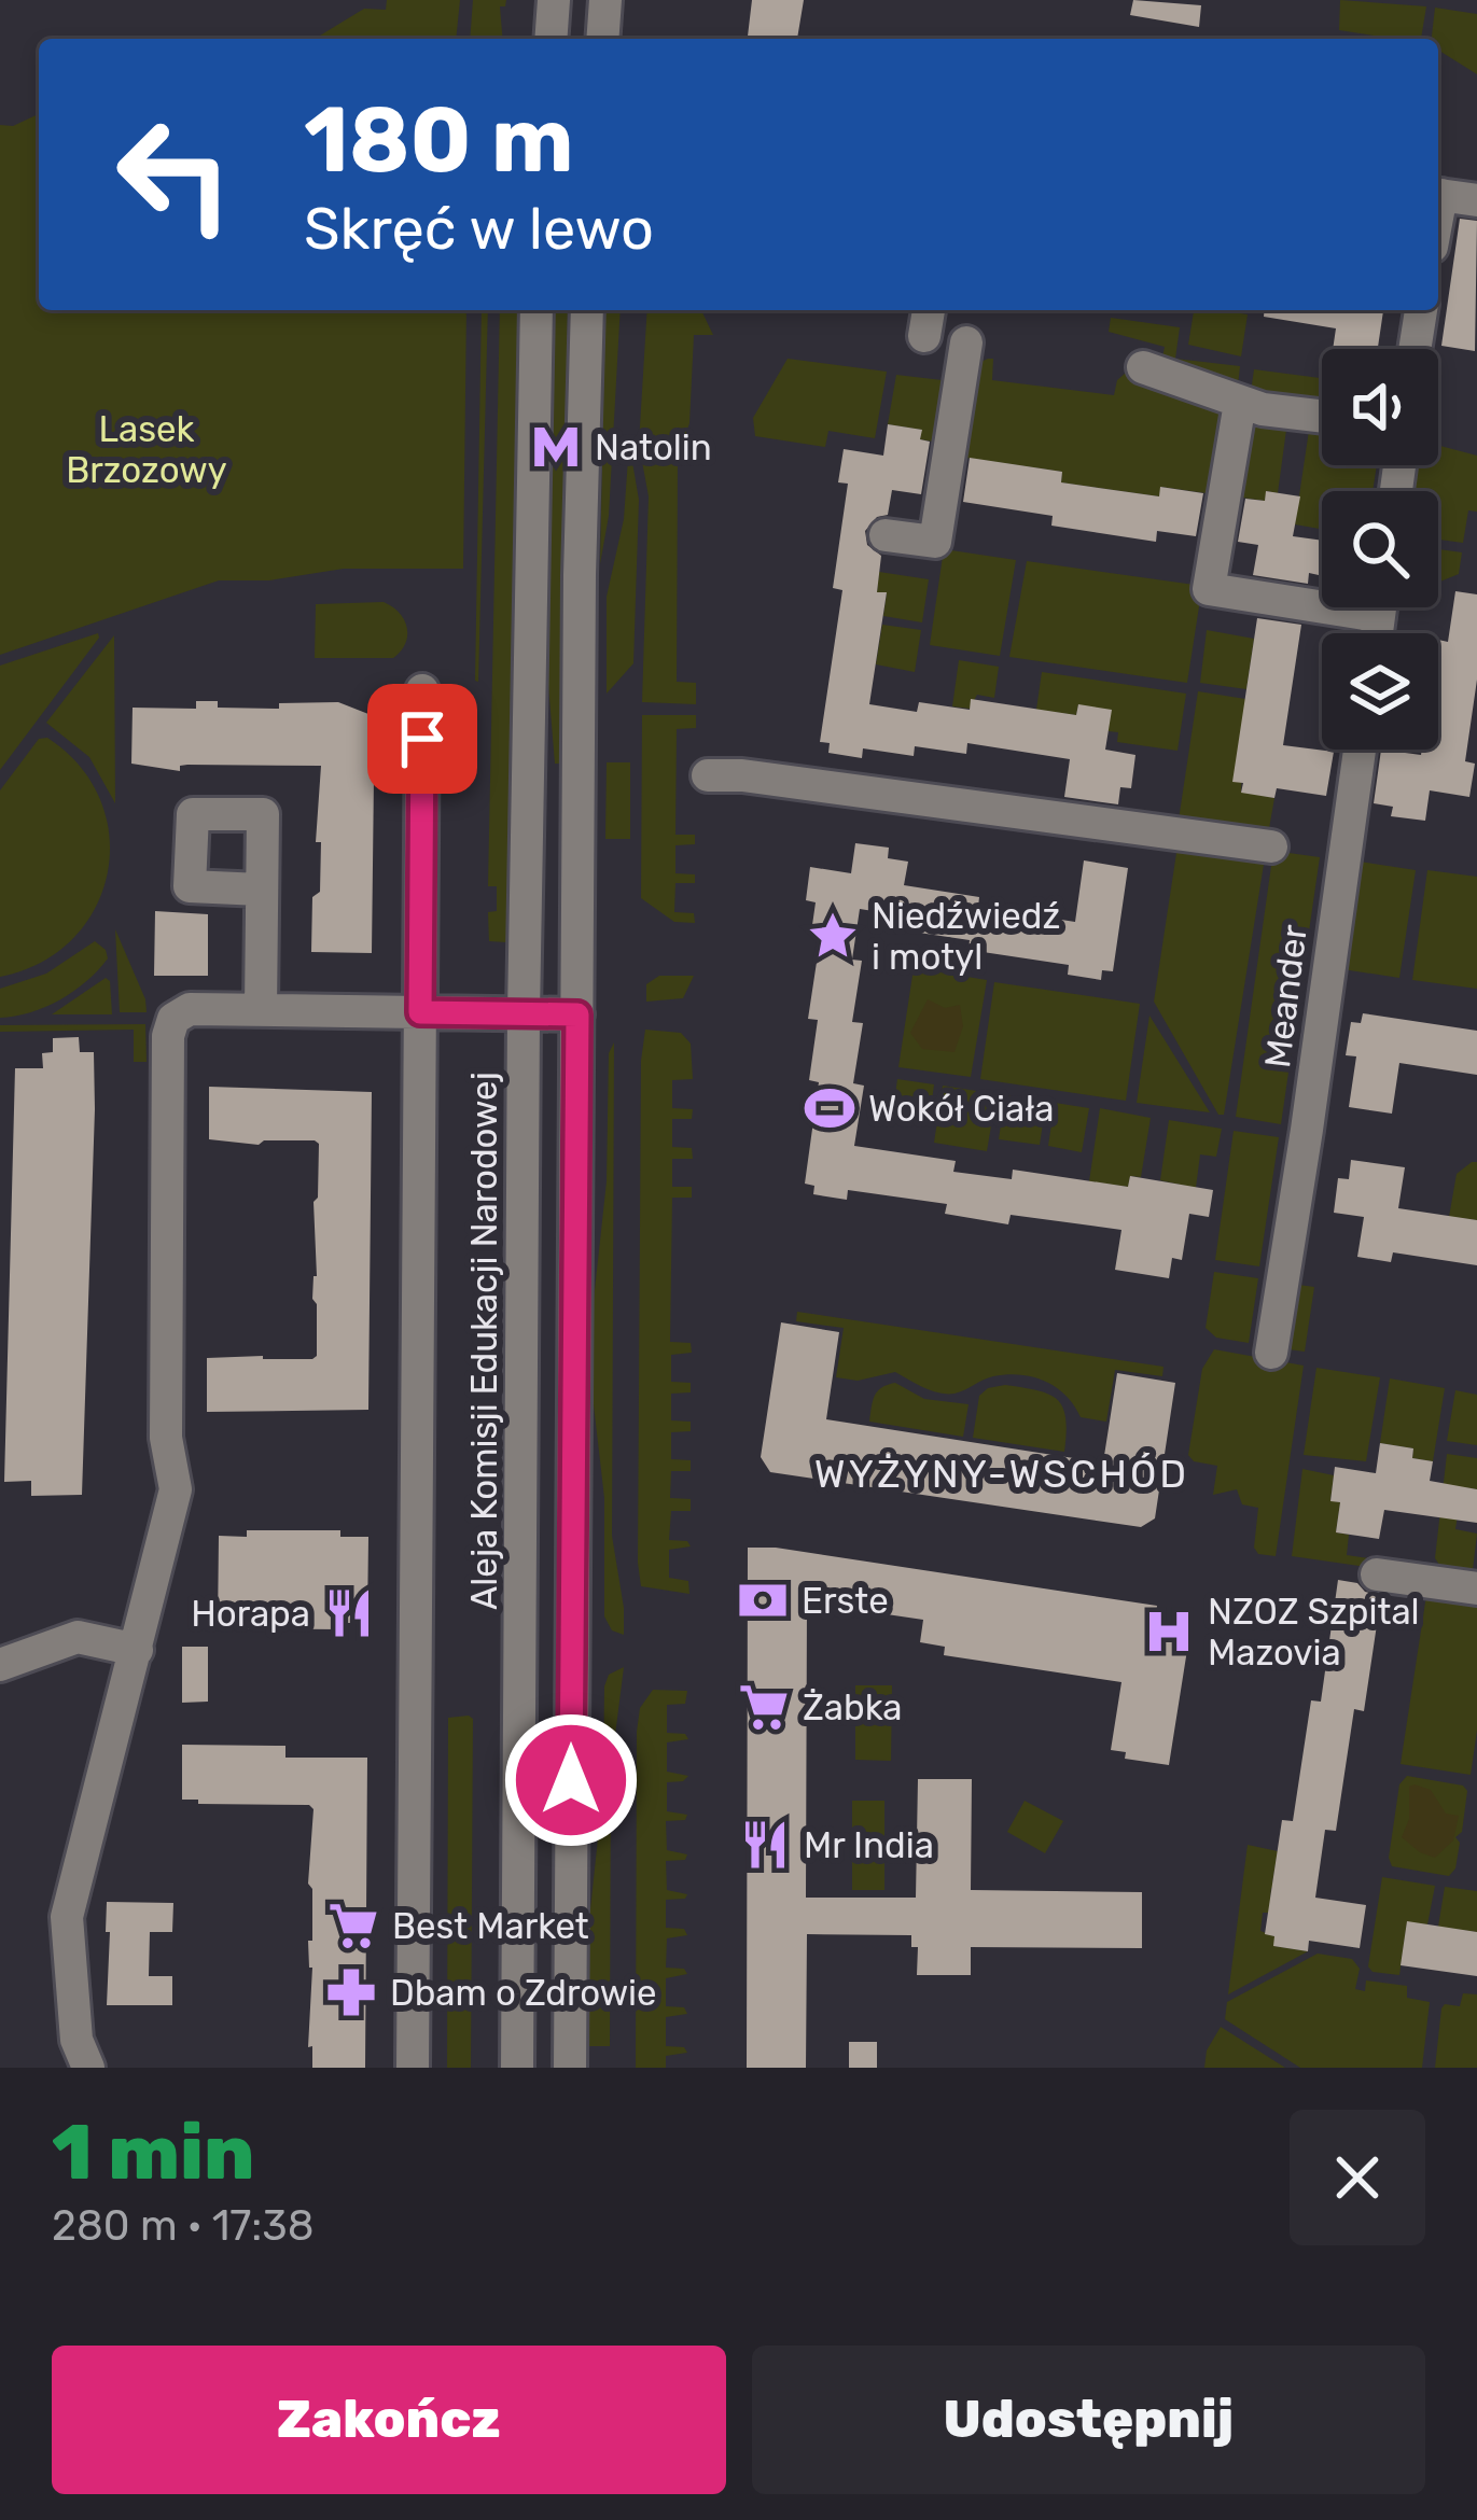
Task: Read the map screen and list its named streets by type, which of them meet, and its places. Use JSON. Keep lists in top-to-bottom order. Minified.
{"streets":{"street":["Meander","Aleja Komisji Edukacji Narodowej"]},"districts":["WYŻYNY-WSCHÓD"],"parks":["Lasek Brzozowy"],"places":{"metro station":["Natolin"],"place":["Niedźwiedź i motyl"],"sports":["Wokół Ciała"],"bank":["Erste"],"restaurant":["Horapa","Mr India"],"hospital":["NZOZ Szpital Mazovia"],"supermarket":["Żabka","Best Market"],"pharmacy":["Dbam o Zdrowie"]},"page":{"turn":["180 m","Skręć w lewo"],"heading":["1 min","280 m · 17:38"],"buttons":["Zakończ","Udostępnij"]}}
